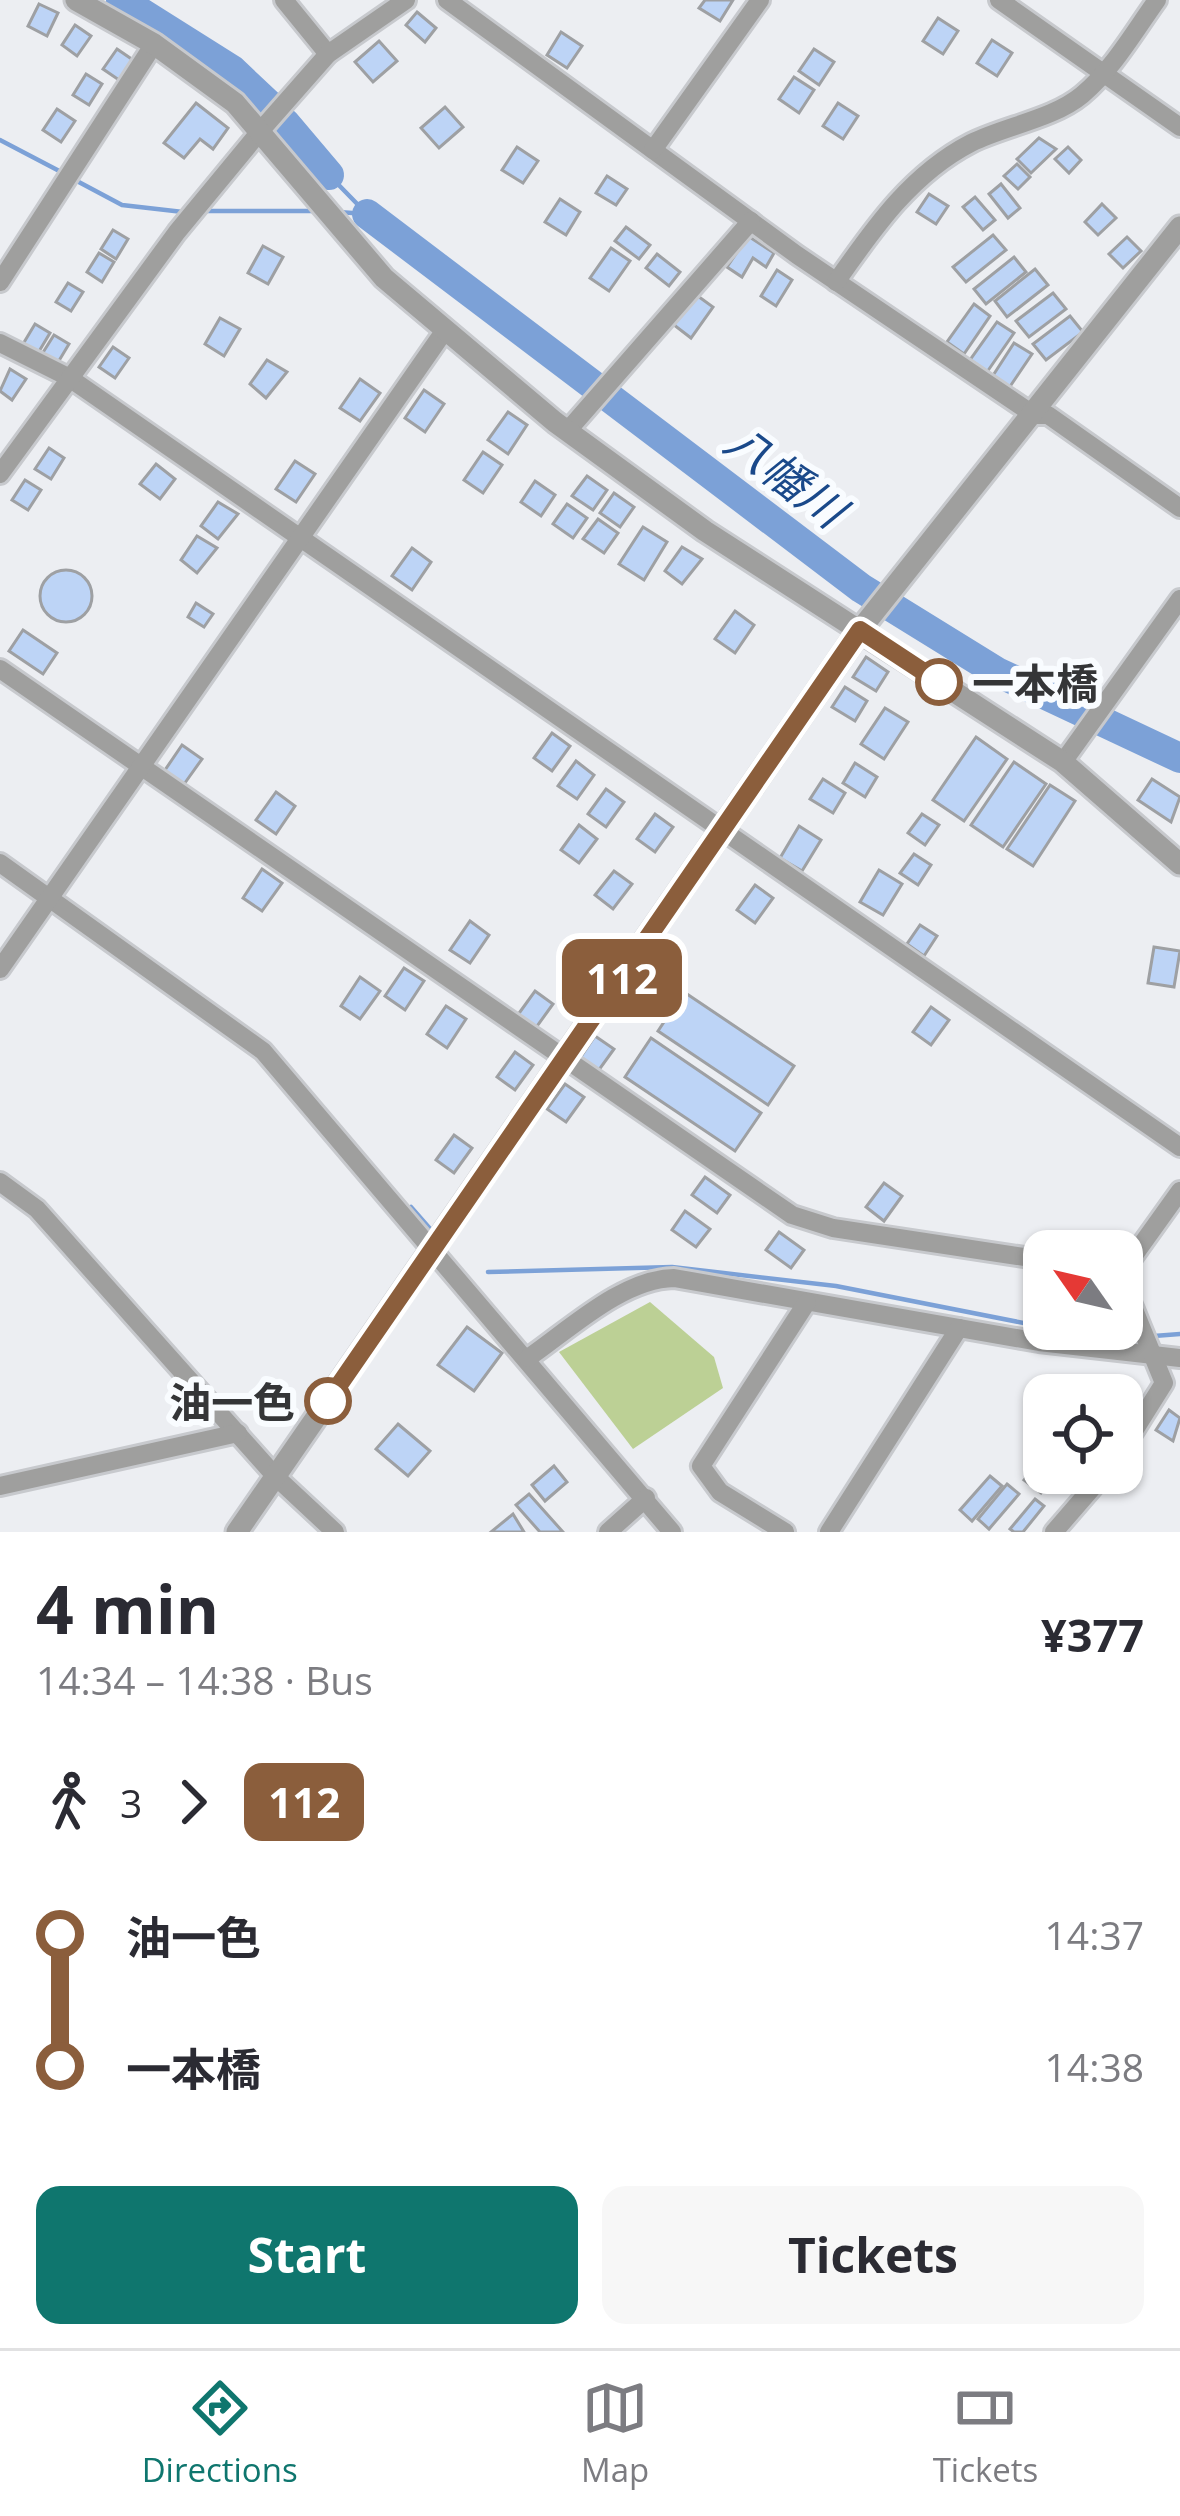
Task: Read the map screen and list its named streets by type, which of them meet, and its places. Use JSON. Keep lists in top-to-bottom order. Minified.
{"water":["八幡川"],"places":["一本橋","油一色"],"lines":["bus line 112"],"north":"top left","page":{"on_map":"112","heading":["4 min","14:34 – 14:38 · Bus","¥377"],"legs":["3","112"],"list":[{"name":"油一色","value":"14:37"},{"name":"一本橋","value":"14:38"}],"buttons":["Start","Tickets"],"tabs":["Directions","Map","Tickets"]}}
